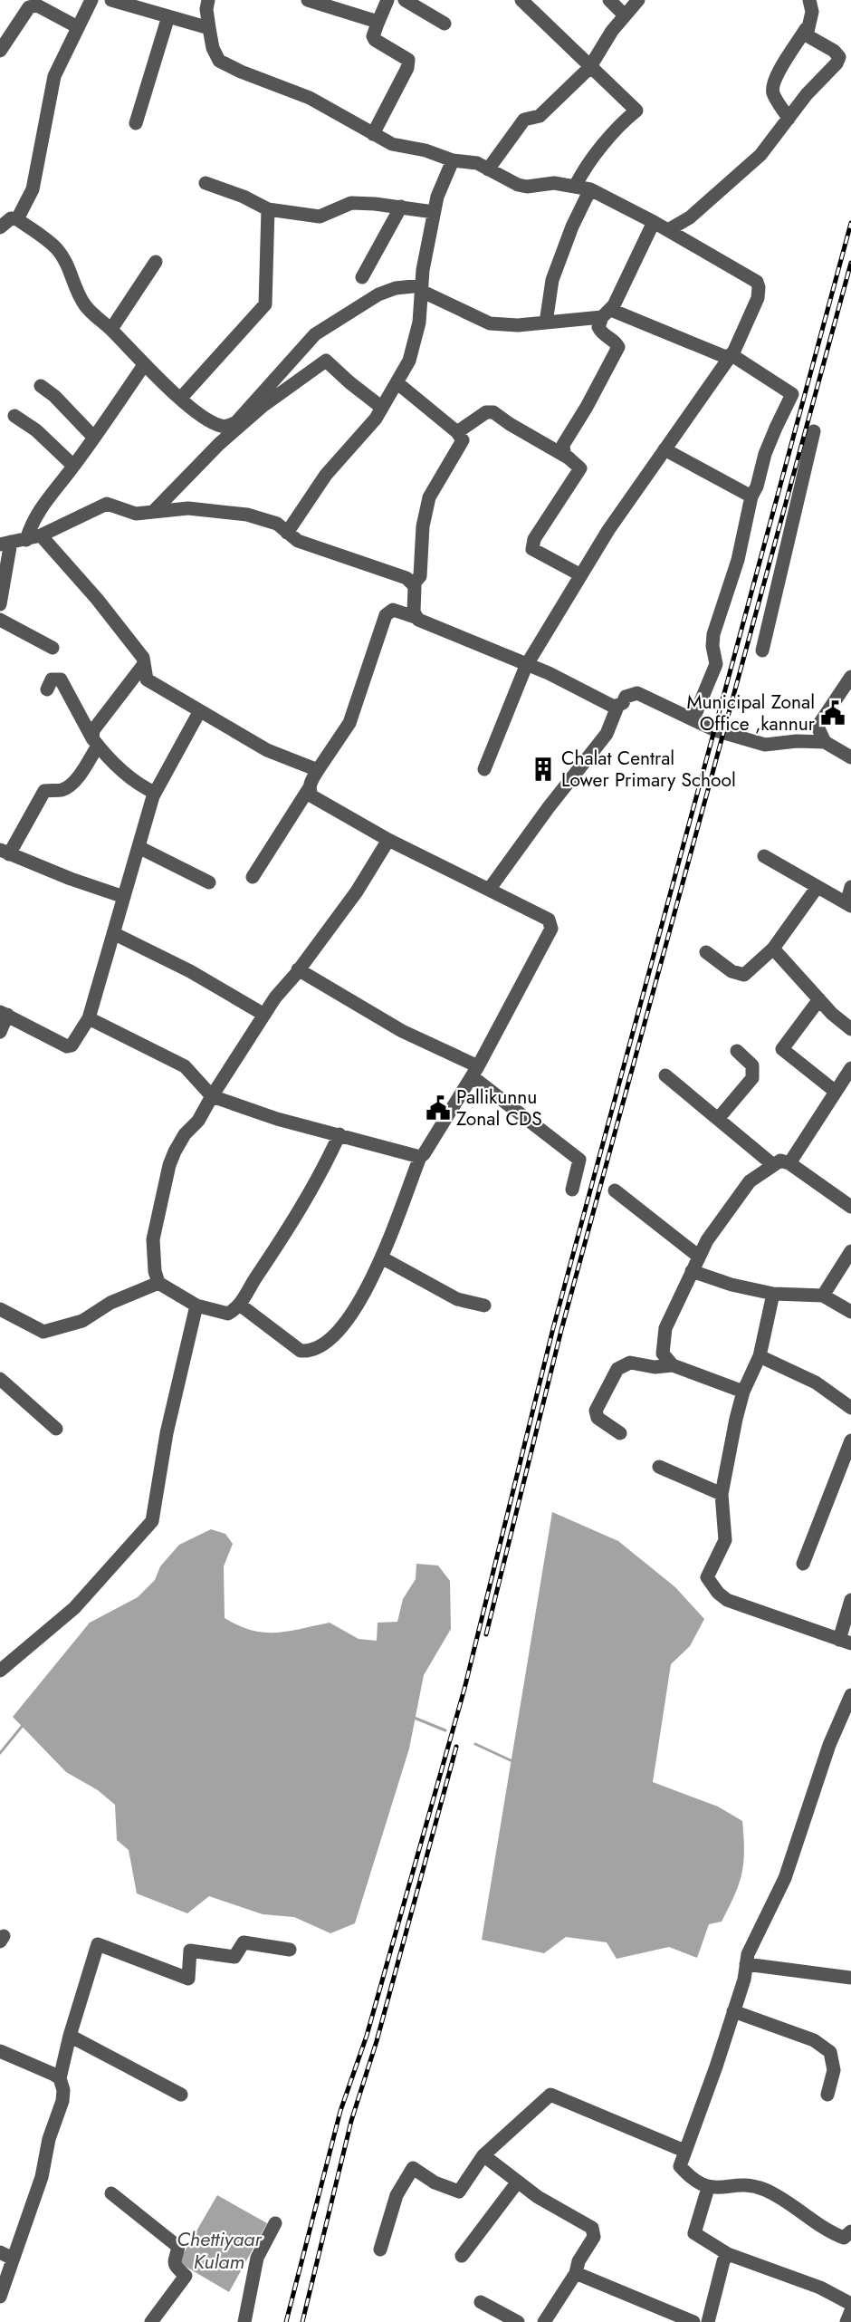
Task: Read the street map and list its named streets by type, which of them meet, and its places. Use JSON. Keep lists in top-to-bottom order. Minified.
{"water":["Chettiyaar Kulam"],"places":{"public building":["Municipal Zonal Office ,kannur","Pallikunnu Zonal CDS"],"building":["Chalat Central Lower Primary School"]}}
